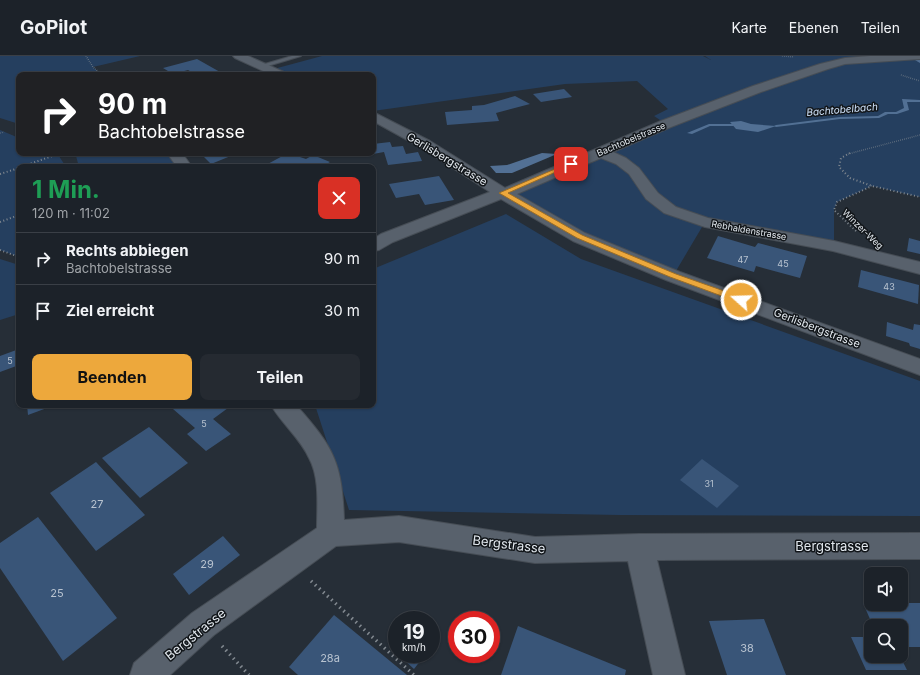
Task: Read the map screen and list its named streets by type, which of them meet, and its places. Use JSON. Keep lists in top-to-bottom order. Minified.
{"streets":{"street":["Bachtobelstrasse","Gerlisbergstrasse","Rebhaldenstrasse","Bergstrasse"],"path":["Winzer-Weg"]},"crossings":[["Bachtobelstrasse","Gerlisbergstrasse"],["Bachtobelstrasse","Rebhaldenstrasse"],["Winzer-Weg","Rebhaldenstrasse"]],"water":["Bachtobelbach"],"house_numbers":["47","45","43","5","5","31","27","29","25","38","28a"],"page":{"header":"GoPilot","nav":["Karte","Ebenen","Teilen"],"turn":["90 m","Bachtobelstrasse"],"heading":["1 Min.","120 m · 11:02"],"list":[{"name":"Rechts abbiegen","note":"Bachtobelstrasse","value":"90 m"},{"name":"Ziel erreicht","value":"30 m"}],"buttons":["Beenden","Teilen"],"speed":"19 km/h","limit":"30"}}
